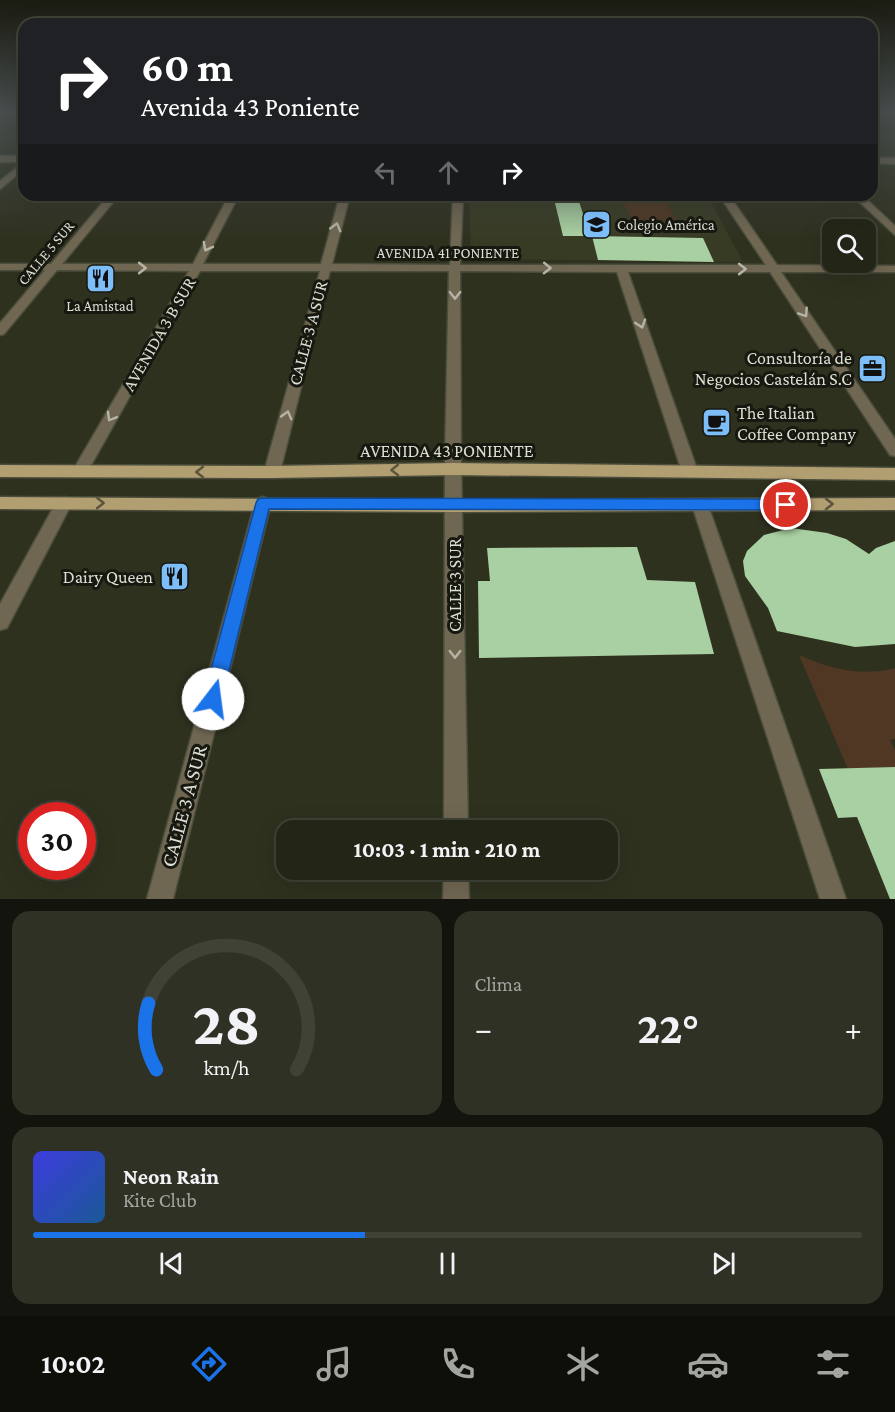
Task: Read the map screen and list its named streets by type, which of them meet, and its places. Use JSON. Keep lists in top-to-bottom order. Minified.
{"streets":{"main road":["AVENIDA 43 PONIENTE"],"street":["CALLE 5 SUR","AVENIDA 41 PONIENTE","CALLE 3 A SUR","AVENIDA 3 B SUR","CALLE 3 SUR"]},"crossings":[["CALLE 5 SUR","AVENIDA 41 PONIENTE"],["AVENIDA 41 PONIENTE","CALLE 3 A SUR"],["AVENIDA 41 PONIENTE","AVENIDA 3 B SUR"],["AVENIDA 41 PONIENTE","CALLE 3 SUR"],["CALLE 3 A SUR","AVENIDA 43 PONIENTE"],["AVENIDA 3 B SUR","AVENIDA 43 PONIENTE"],["AVENIDA 43 PONIENTE","CALLE 3 SUR"]],"one_way":["AVENIDA 41 PONIENTE","CALLE 3 A SUR","AVENIDA 3 B SUR","CALLE 3 SUR"],"places":{"school or university":["Colegio América"],"restaurant":["La Amistad","Dairy Queen"],"office":["Consultoría de Negocios Castelán S.C"],"cafe":["The Italian Coffee Company"]},"page":{"turn":["60 m","Avenida 43 Poniente"],"limit":"30","trip":"10:03 · 1 min · 210 m","tile":"Clima","heat":["−","22°","+"],"song":["Neon Rain","Kite Club"],"tabs":"10:02","gauge":["28","km/h"]}}
